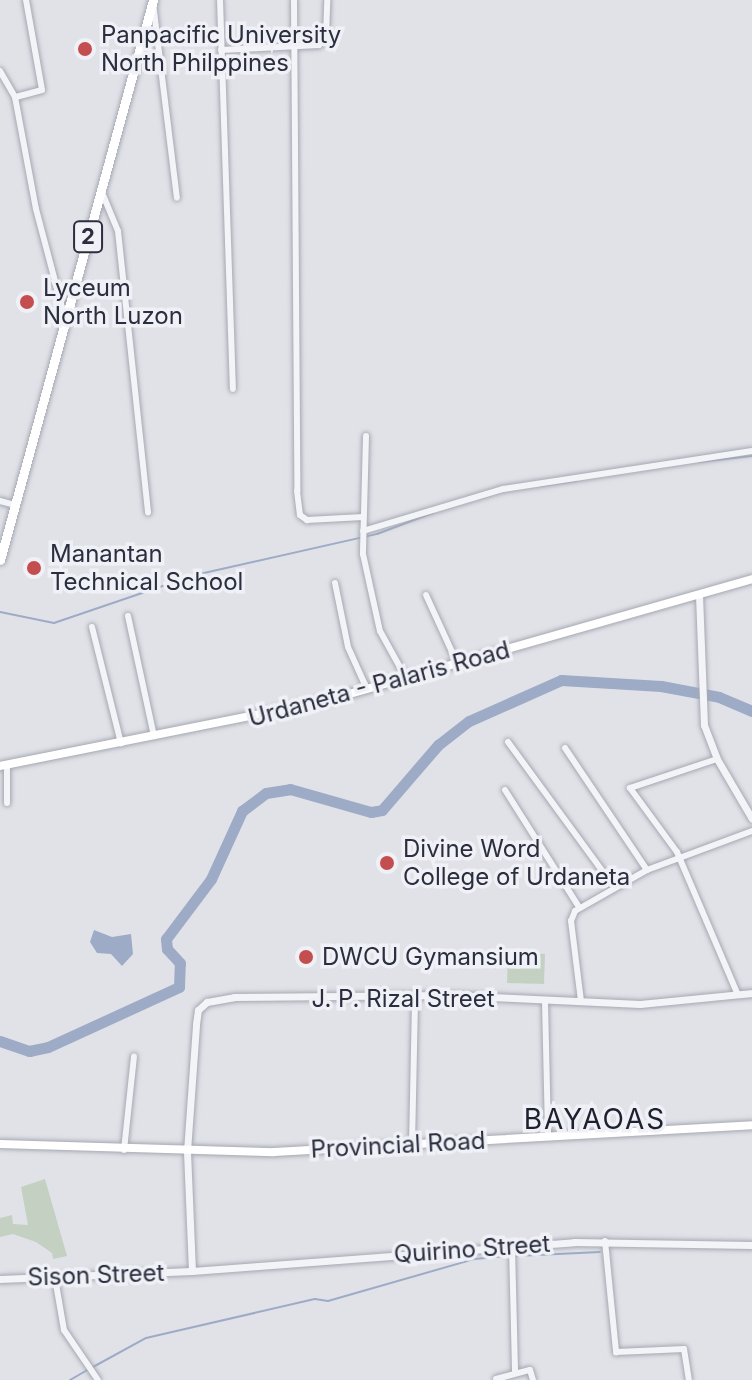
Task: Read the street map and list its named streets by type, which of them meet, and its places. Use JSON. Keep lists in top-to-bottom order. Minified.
{"streets":{"main road":["2","Urdaneta - Palaris Road","Provincial Road"],"street":["J. P. Rizal Street","Quirino Street","Sison Street"]},"crossings":[["J. P. Rizal Street","Provincial Road"],["Quirino Street","Sison Street"]],"districts":["BAYAOAS"],"places":["Panpacific University North Philppines","Lyceum North Luzon","Manantan Technical School","Divine Word College of Urdaneta","DWCU Gymansium"]}
